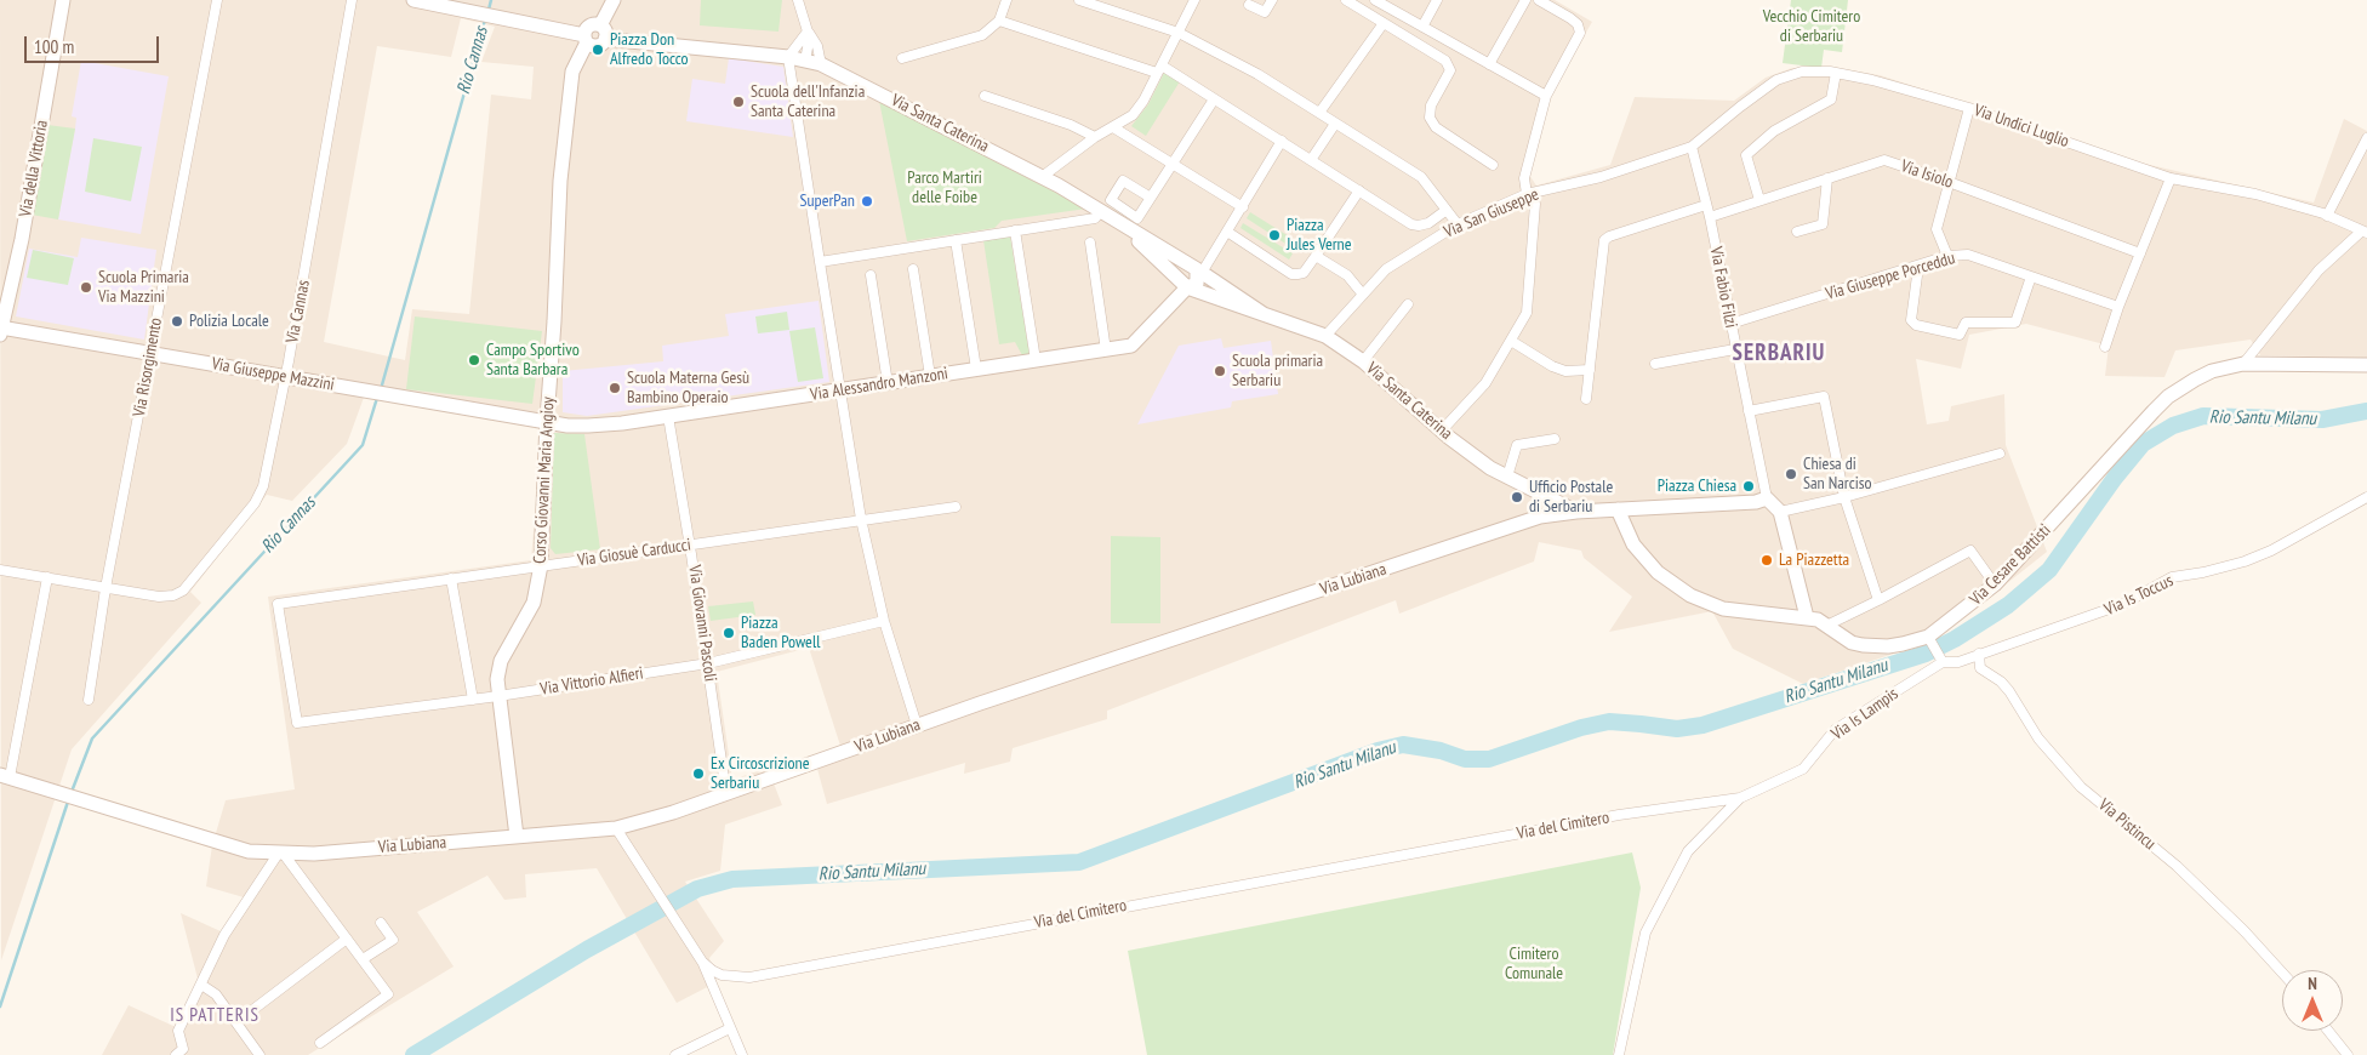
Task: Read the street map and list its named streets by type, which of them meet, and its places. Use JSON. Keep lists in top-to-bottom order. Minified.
{"streets":{"street":["Via Santa Caterina","Via Undici Luglio","Via della Vittoria","Via Isiolo","Via San Giuseppe","Via Giuseppe Porceddu","Via Fabio Filzi","Via Cannas","Via Risorgimento","Via Giuseppe Mazzini","Via Alessandro Manzoni","Corso Giovanni Maria Angioy","Via Giosuè Carducci","Via Cesare Battisti","Via Lubiana","Via Is Toccus","Via Giovanni Pascoli","Via Vittorio Alfieri","Via Is Lampis","Via Pistincu","Via del Cimitero"]},"crossings":[["Via Santa Caterina","Via San Giuseppe"],["Via Santa Caterina","Via Alessandro Manzoni"],["Via Santa Caterina","Via Lubiana"],["Via Undici Luglio","Via San Giuseppe"],["Via Undici Luglio","Via Fabio Filzi"],["Via della Vittoria","Via Giuseppe Mazzini"],["Via Isiolo","Via Fabio Filzi"],["Via San Giuseppe","Via Fabio Filzi"],["Via Giuseppe Porceddu","Via Fabio Filzi"],["Via Fabio Filzi","Via Lubiana"],["Via Cannas","Via Risorgimento"],["Via Cannas","Via Giuseppe Mazzini"],["Via Risorgimento","Via Giuseppe Mazzini"],["Via Giuseppe Mazzini","Via Alessandro Manzoni"],["Via Giuseppe Mazzini","Corso Giovanni Maria Angioy"],["Via Alessandro Manzoni","Corso Giovanni Maria Angioy"],["Via Alessandro Manzoni","Via Giovanni Pascoli"],["Corso Giovanni Maria Angioy","Via Giosuè Carducci"],["Corso Giovanni Maria Angioy","Via Lubiana"],["Corso Giovanni Maria Angioy","Via Vittorio Alfieri"],["Via Giosuè Carducci","Via Giovanni Pascoli"],["Via Giosuè Carducci","Via Vittorio Alfieri"],["Via Cesare Battisti","Via Lubiana"],["Via Lubiana","Via Giovanni Pascoli"],["Via Lubiana","Via del Cimitero"],["Via Is Toccus","Via Is Lampis"],["Via Is Toccus","Via Pistincu"],["Via Giovanni Pascoli","Via Vittorio Alfieri"],["Via Is Lampis","Via del Cimitero"]],"districts":["SERBARIU","IS PATTERIS"],"water":["Rio Cannas","Rio Santu Milanu"],"parks":["Vecchio Cimitero di Serbariu","Parco Martiri delle Foibe","Cimitero Comunale"],"places":["Piazza Don Alfredo Tocco","Scuola dell'Infanzia Santa Caterina","SuperPan","Piazza Jules Verne","Scuola Primaria Via Mazzini","Polizia Locale","Campo Sportivo Santa Barbara","Scuola primaria Serbariu","Scuola Materna Gesù Bambino Operaio","Chiesa di San Narciso","Piazza Chiesa","Ufficio Postale di Serbariu","La Piazzetta","Piazza Baden Powell","Ex Circoscrizione Serbariu"],"scale_bar":"100 m","north":"top"}
